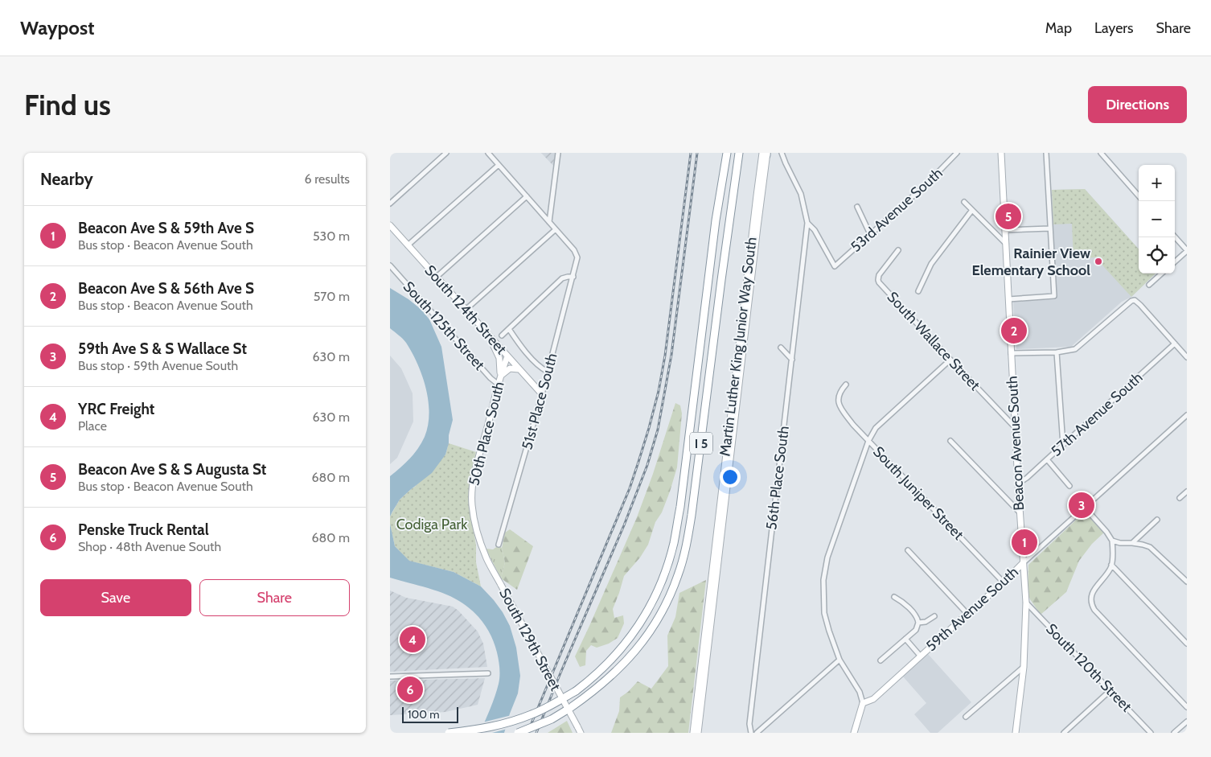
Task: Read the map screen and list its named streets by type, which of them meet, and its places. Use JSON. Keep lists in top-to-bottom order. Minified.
{"streets":{"highway":["I 5"],"street":["53rd Avenue South","South 124th Street","South 125th Street","South Wallace Street","Martin Luther King Junior Way South","51st Place South","57th Avenue South","50th Place South","Beacon Avenue South","56th Place South","South Juniper Street","59th Avenue South","South 129th Street","South 120th Street"]},"crossings":[["53rd Avenue South","56th Place South"],["South 124th Street","51st Place South"],["South 124th Street","50th Place South"],["South 125th Street","50th Place South"],["South Wallace Street","Beacon Avenue South"],["57th Avenue South","Beacon Avenue South"],["50th Place South","South 129th Street"],["Beacon Avenue South","59th Avenue South"],["Beacon Avenue South","South 120th Street"],["South Juniper Street","59th Avenue South"]],"parks":["Codiga Park"],"places":["Rainier View Elementary School"],"scale_bar":"100 m","page":{"header":"Waypost","nav":["Map","Layers","Share"],"buttons":["Directions",["Save","Share"]],"title":"Find us","heading":["Nearby","6 results"],"map_buttons":["+","−"],"pins":["5","2","3","1","4","6"],"list":[{"mark":"1","name":"Beacon Ave S & 59th Ave S","note":"Bus stop · Beacon Avenue South","value":"530 m"},{"mark":"2","name":"Beacon Ave S & 56th Ave S","note":"Bus stop · Beacon Avenue South","value":"570 m"},{"mark":"3","name":"59th Ave S & S Wallace St","note":"Bus stop · 59th Avenue South","value":"630 m"},{"mark":"4","name":"YRC Freight","note":"Place","value":"630 m"},{"mark":"5","name":"Beacon Ave S & S Augusta St","note":"Bus stop · Beacon Avenue South","value":"680 m"},{"mark":"6","name":"Penske Truck Rental","note":"Shop · 48th Avenue South","value":"680 m"}],"scale":"100 m"}}
